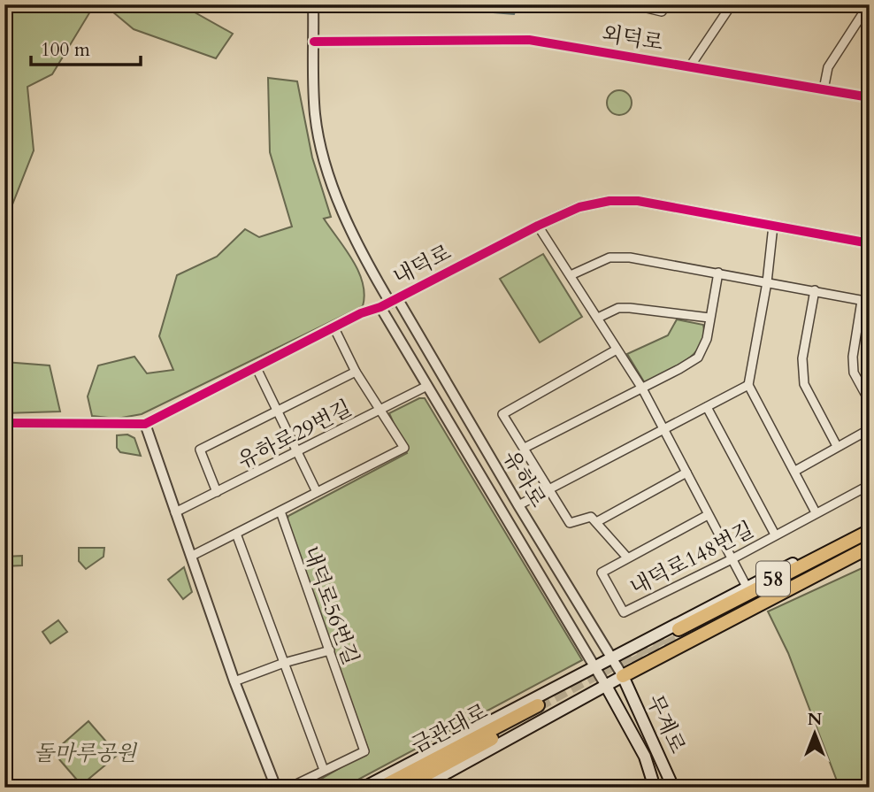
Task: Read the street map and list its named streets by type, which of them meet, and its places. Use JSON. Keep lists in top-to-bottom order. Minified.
{"streets":{"main road":["58","무계로","금관대로"],"street":["외덕로","내덕로","유하로29번길","유하로","내덕로148번길","내덕로56번길"]},"crossings":[["외덕로","유하로"],["내덕로","유하로"],["유하로29번길","유하로"],["유하로","무계로"]],"parks":["돌마루공원"],"scale_bar":"100 m","north":"top"}
